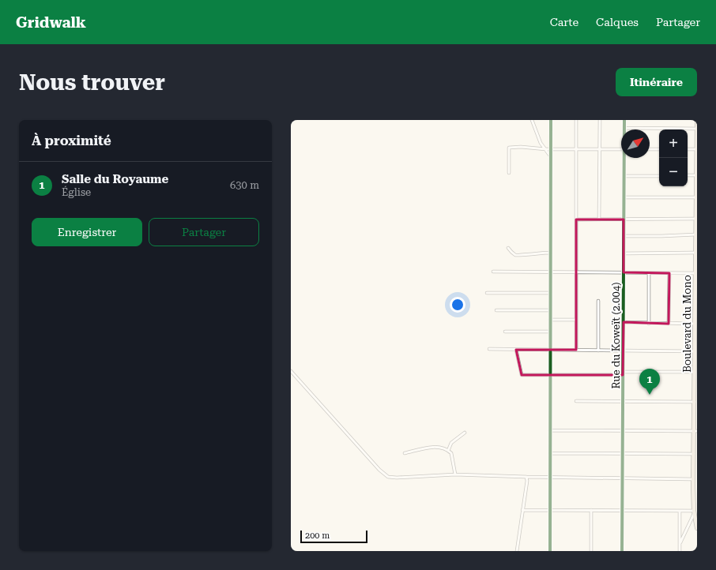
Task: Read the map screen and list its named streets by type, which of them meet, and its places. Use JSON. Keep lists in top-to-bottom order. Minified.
{"streets":{"main road":["Boulevard du Mono"],"street":["Rue du Koweït (2.004)"]},"scale_bar":"200 m","north":"top right","page":{"header":"Gridwalk","nav":["Carte","Calques","Partager"],"buttons":["Itinéraire",["Enregistrer","Partager"]],"title":"Nous trouver","heading":"À proximité","map_buttons":["+","−"],"list":[{"mark":"1","name":"Salle du Royaume","note":"Église","value":"630 m"}],"pins":"1","scale":"200 m"}}
